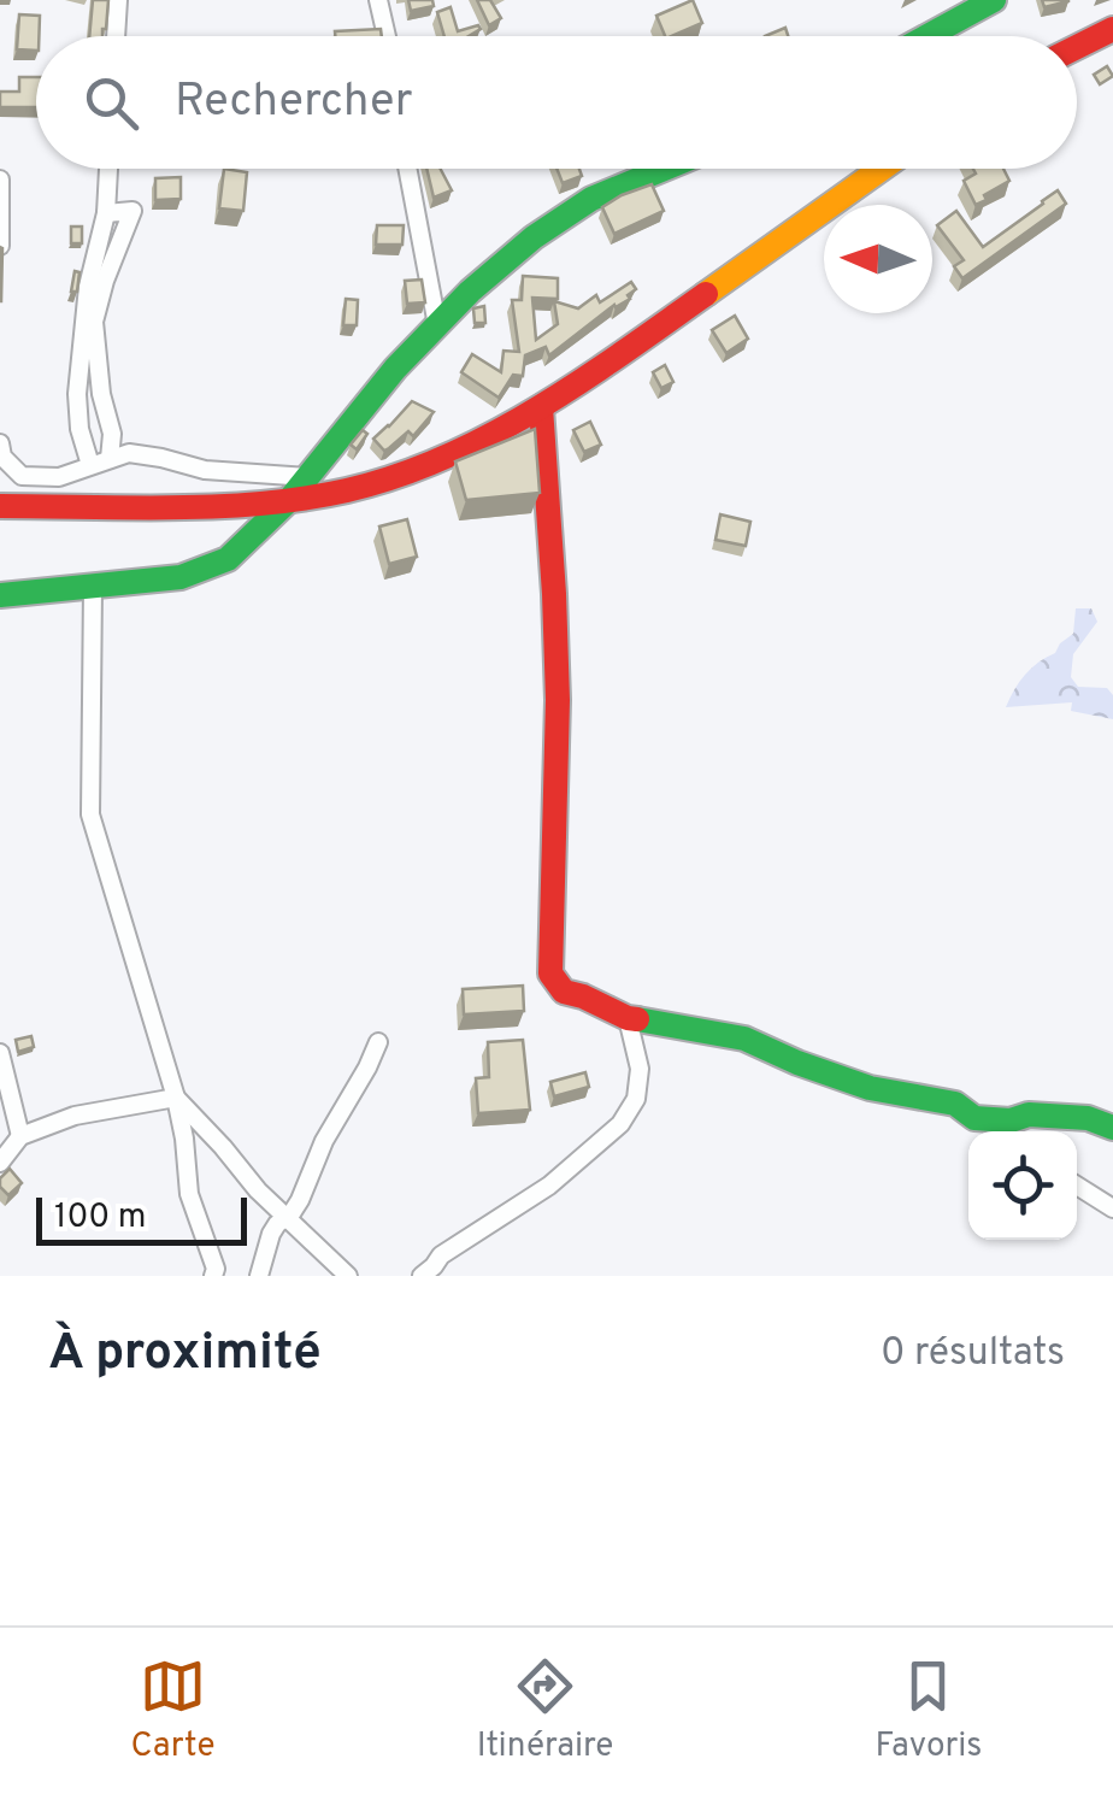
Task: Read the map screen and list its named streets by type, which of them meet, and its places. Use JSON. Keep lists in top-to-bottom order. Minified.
{"scale_bar":"100 m","north":"left","page":{"search":"Rechercher","scale":"100 m","heading":["À proximité","0 résultats"],"nav":["Carte","Itinéraire","Favoris"]}}
